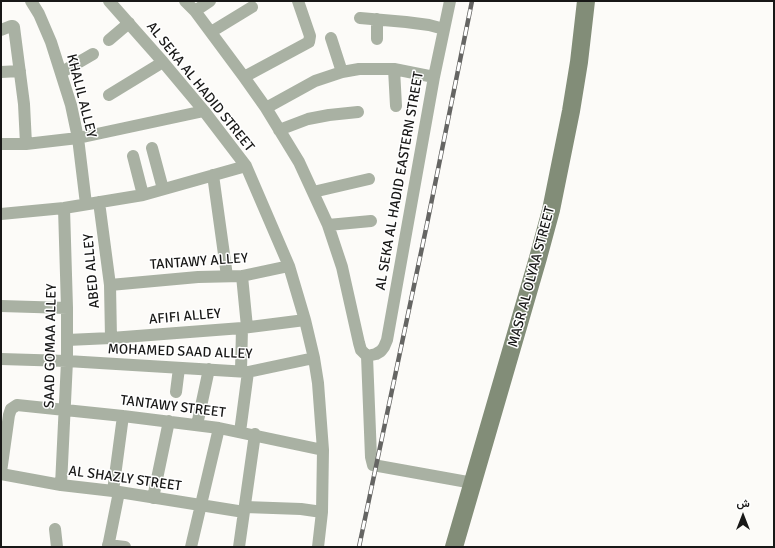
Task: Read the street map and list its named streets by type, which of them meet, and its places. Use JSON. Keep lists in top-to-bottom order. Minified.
{"streets":{"street":["AL SEKA AL HADID STREET","KHALIL ALLEY","AL SEKA AL HADID EASTERN STREET","TANTAWY ALLEY","ABED ALLEY","MASR AL OLYAA STREET","AFIFI ALLEY","SAAD GOMAA ALLEY","MOHAMED SAAD ALLEY","TANTAWY STREET","AL SHAZLY STREET"]},"crossings":[["AL SEKA AL HADID STREET","TANTAWY ALLEY"],["AL SEKA AL HADID STREET","AFIFI ALLEY"],["AL SEKA AL HADID STREET","MOHAMED SAAD ALLEY"],["AL SEKA AL HADID STREET","TANTAWY STREET"],["AL SEKA AL HADID STREET","AL SHAZLY STREET"],["TANTAWY ALLEY","ABED ALLEY"],["ABED ALLEY","AFIFI ALLEY"],["AFIFI ALLEY","SAAD GOMAA ALLEY"],["SAAD GOMAA ALLEY","MOHAMED SAAD ALLEY"],["SAAD GOMAA ALLEY","TANTAWY STREET"],["SAAD GOMAA ALLEY","AL SHAZLY STREET"]],"north":"top"}
